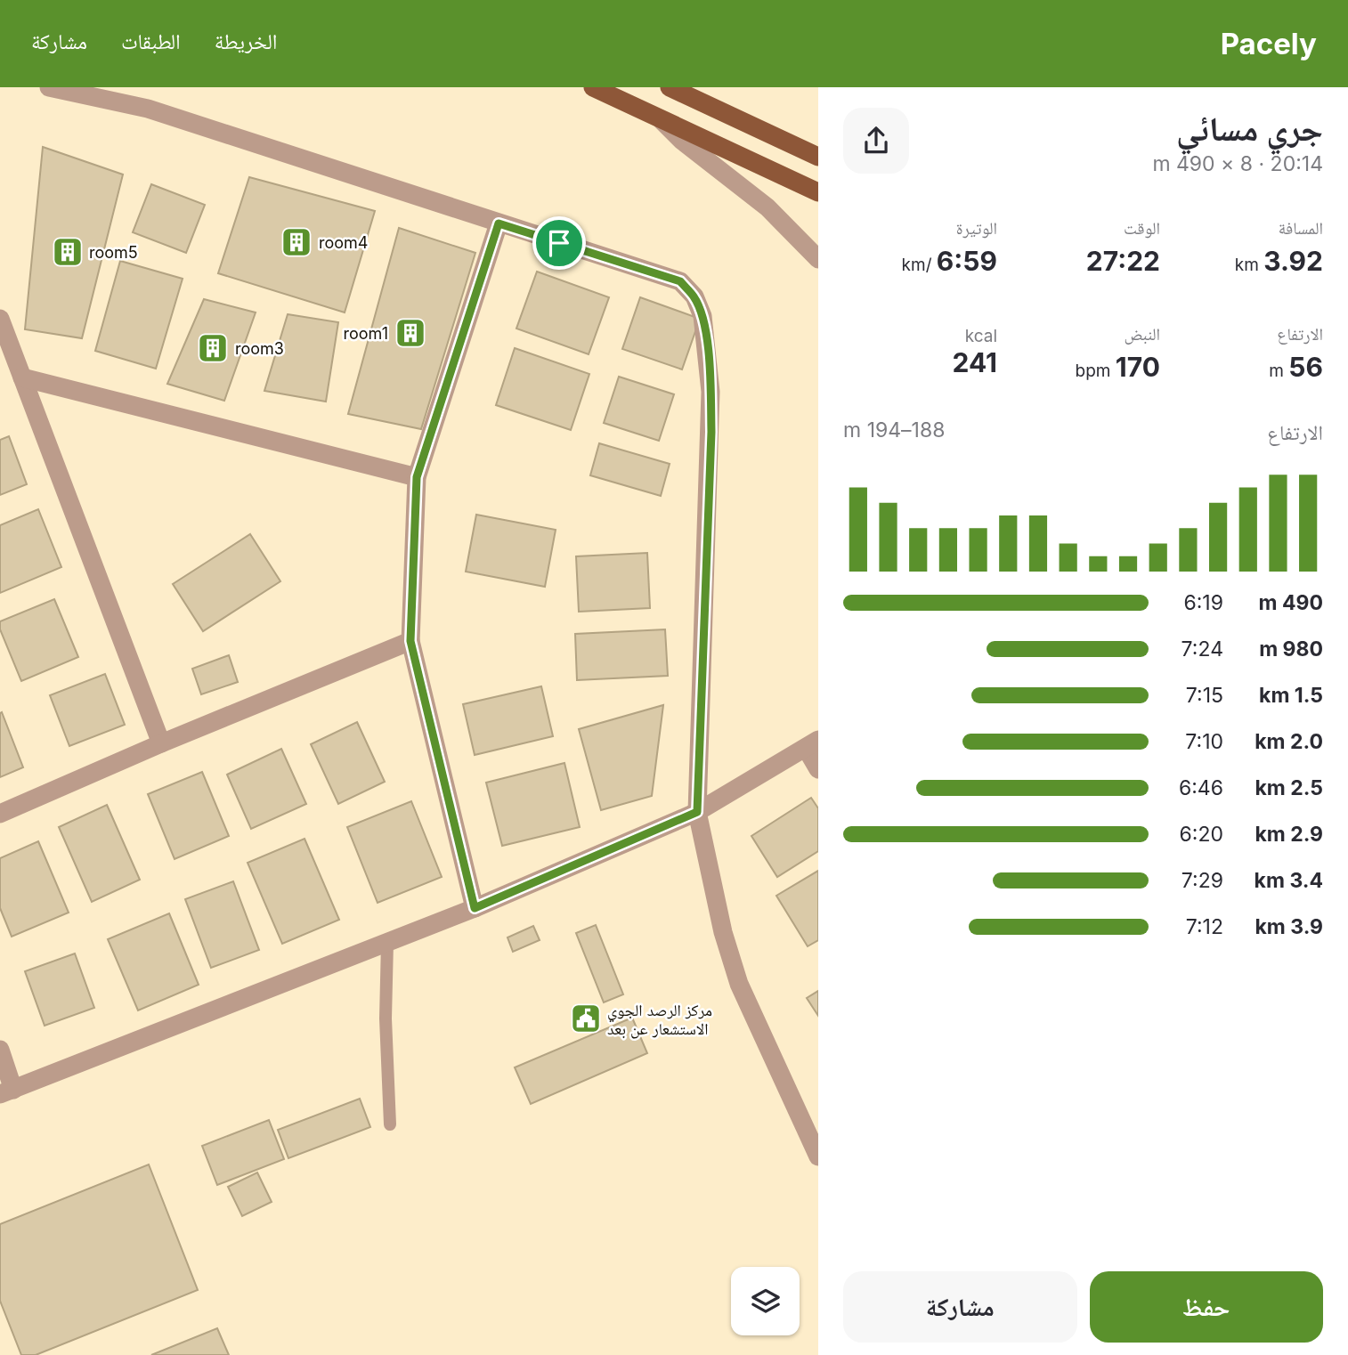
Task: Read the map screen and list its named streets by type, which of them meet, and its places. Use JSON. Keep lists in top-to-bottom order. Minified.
{"places":{"building":["room4","room5","room1","room3"],"public building":["مركز الرصد الجوي الاستشعار عن بعد"]},"page":{"header":"Pacely","nav":["الخريطة","الطبقات","مشاركة"],"heading":["جري مسائي","20:14 · 8 × 490 m"],"stats":[["المسافة","3.92 km"],["الوقت","27:22"],["الوتيرة","6:59 /km"],["الارتفاع","56 m"],["النبض","170 bpm"],["kcal","241"]],"chart":["الارتفاع","188–194 m"],"list":[{"name":"490 m","note":"6:19"},{"name":"980 m","note":"7:24"},{"name":"1.5 km","note":"7:15"},{"name":"2.0 km","note":"7:10"},{"name":"2.5 km","note":"6:46"},{"name":"2.9 km","note":"6:20"},{"name":"3.4 km","note":"7:29"},{"name":"3.9 km","note":"7:12"}],"buttons":["حفظ","مشاركة"]}}
